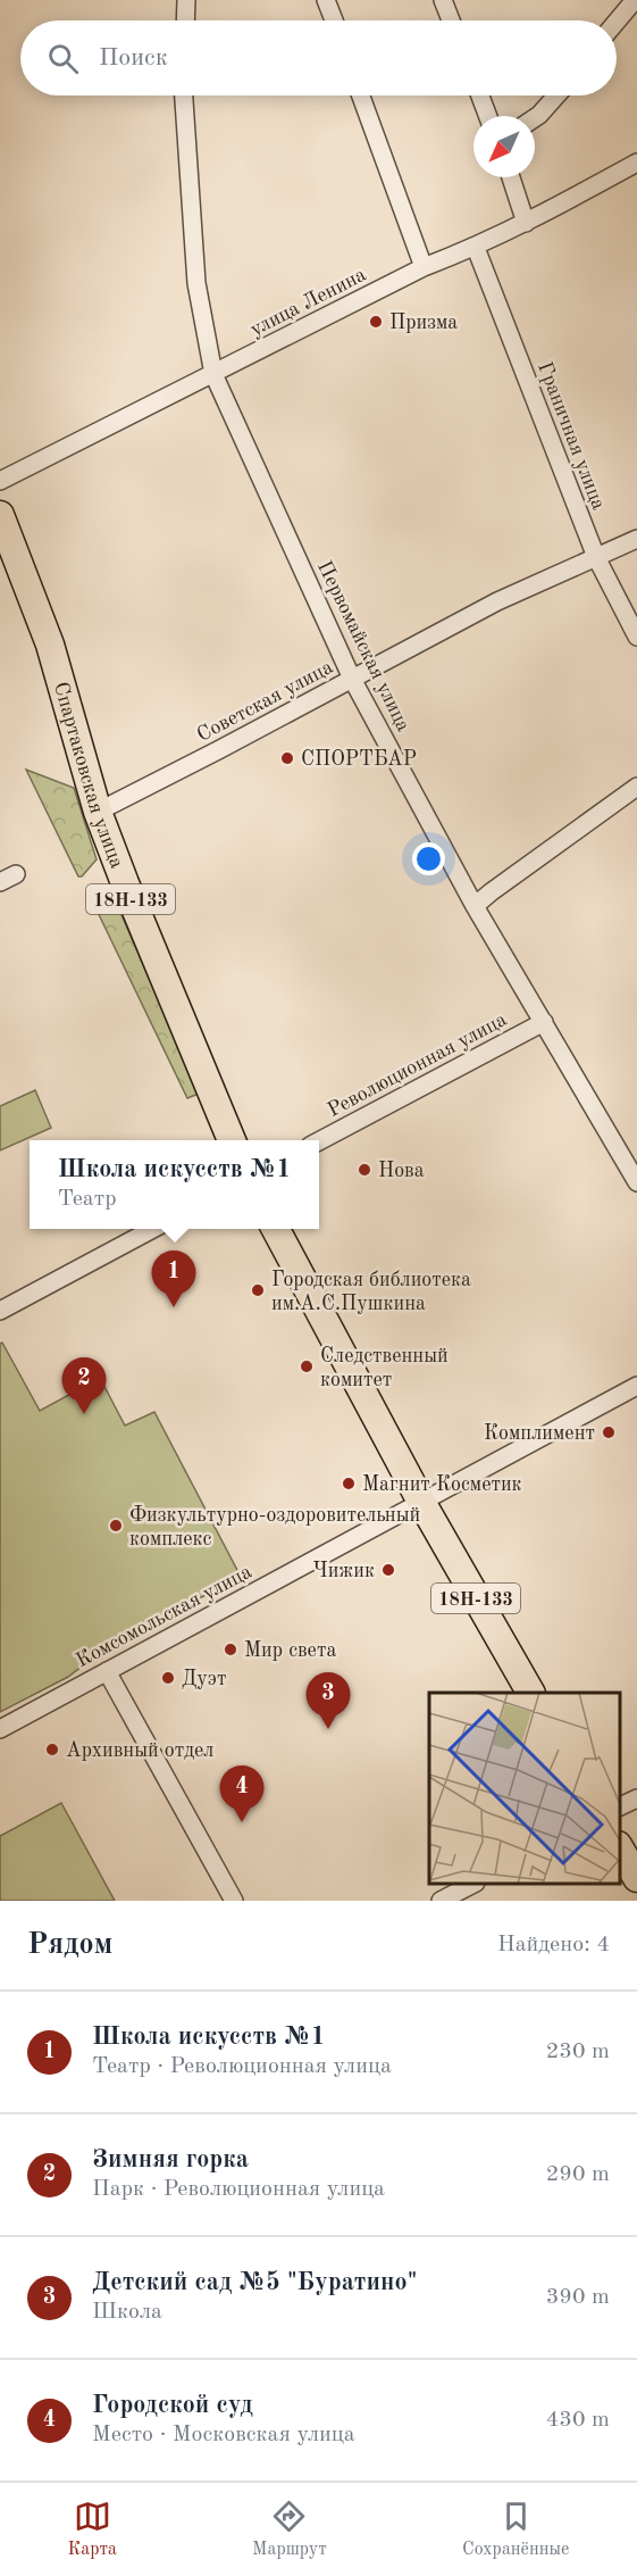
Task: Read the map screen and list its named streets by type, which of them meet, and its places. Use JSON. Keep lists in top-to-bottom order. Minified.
{"streets":{"main road":["Спартаковская улица","18Н-133"],"street":["улица Ленина","Граничная улица","Первомайская улица","Советская улица","Революционная улица","Комсомольская улица"]},"crossings":[["улица Ленина","Граничная улица"],["улица Ленина","Первомайская улица"],["Граничная улица","Советская улица"],["Первомайская улица","Советская улица"],["Первомайская улица","Революционная улица"],["Советская улица","Спартаковская улица"],["18Н-133","Комсомольская улица"]],"places":["Призма","СПОРТБАР","Нова","Городская библиотека им.А.С.Пушкина","Следственный комитет","Комплимент","Магнит Косметик","Физкультурно-оздоровительный комплекс","Чижик","Мир света","Дуэт","Архивный отдел"],"north":"bottom left","page":{"search":"Поиск","popup":["Школа искусств №1","Театр"],"pins":["1","2","3","4"],"heading":["Рядом","Найдено: 4"],"list":[{"mark":"1","name":"Школа искусств №1","note":"Театр · Революционная улица","value":"230 m"},{"mark":"2","name":"Зимняя горка","note":"Парк · Революционная улица","value":"290 m"},{"mark":"3","name":"Детский сад №5 \"Буратино\"","note":"Школа","value":"390 m"},{"mark":"4","name":"Городской суд","note":"Место · Московская улица","value":"430 m"}],"nav":["Карта","Маршрут","Сохранённые"]}}
